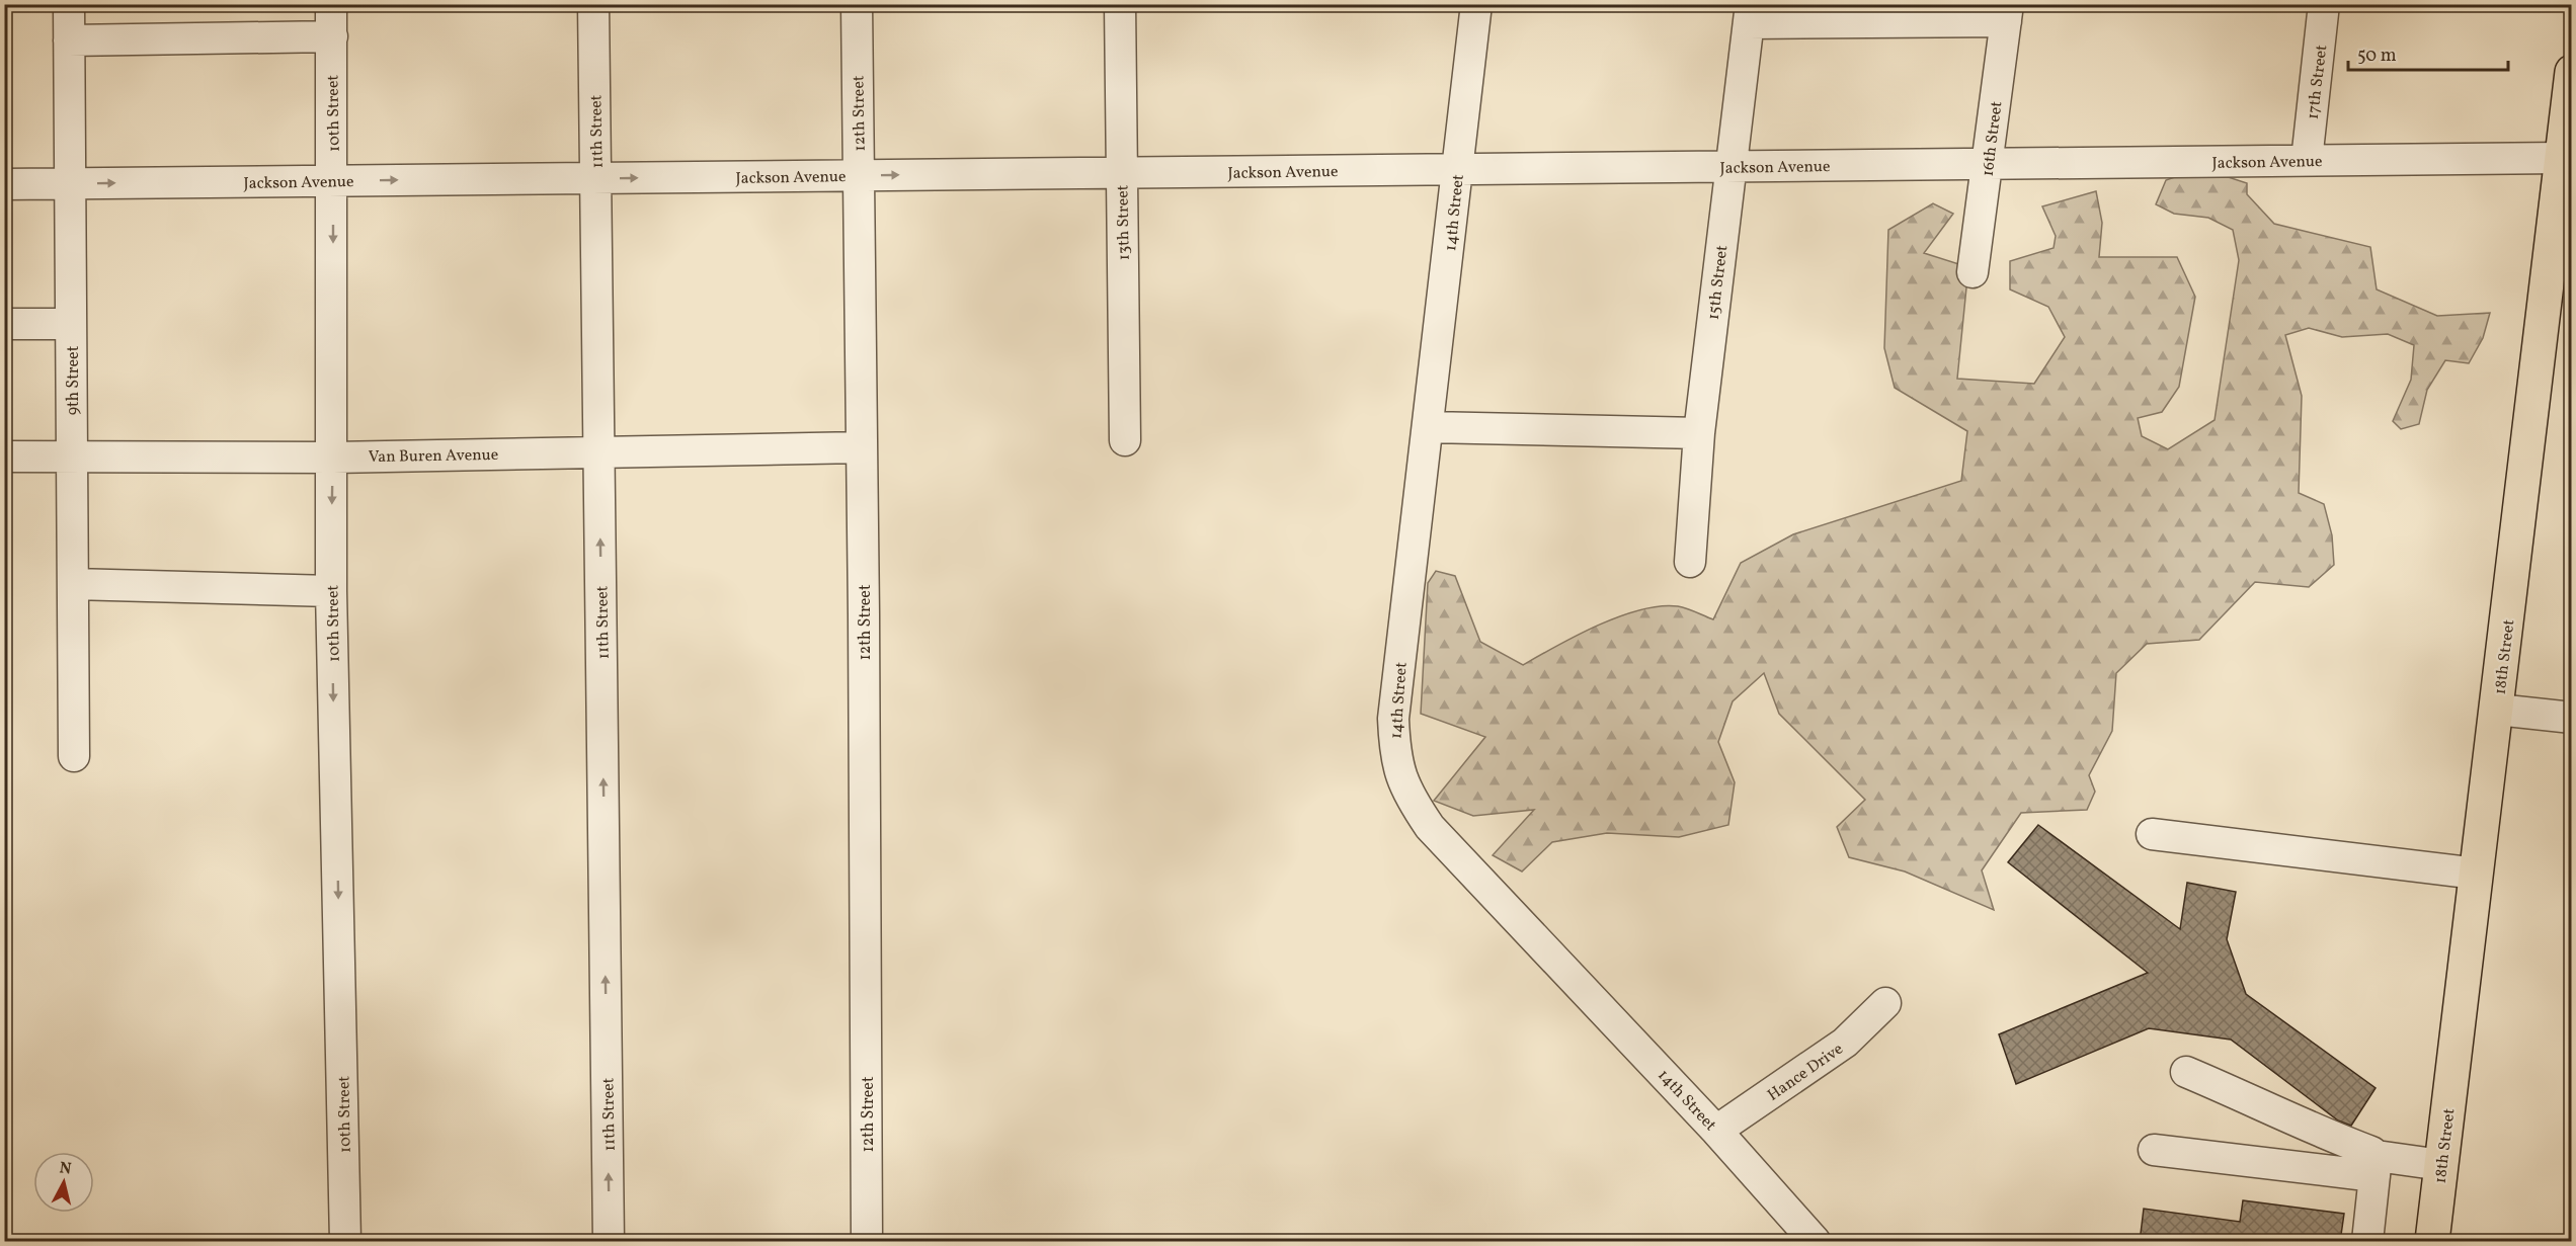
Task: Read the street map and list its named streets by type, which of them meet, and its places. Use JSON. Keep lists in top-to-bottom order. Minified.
{"streets":{"main road":["18th Street"],"street":["17th Street","10th Street","12th Street","11th Street","16th Street","Jackson Avenue","14th Street","13th Street","15th Street","9th Street","Van Buren Avenue","Hance Drive"]},"crossings":[["17th Street","Jackson Avenue"],["10th Street","Jackson Avenue"],["10th Street","Van Buren Avenue"],["12th Street","Jackson Avenue"],["12th Street","Van Buren Avenue"],["11th Street","Jackson Avenue"],["11th Street","Van Buren Avenue"],["16th Street","Jackson Avenue"],["Jackson Avenue","14th Street"],["Jackson Avenue","13th Street"],["Jackson Avenue","15th Street"],["Jackson Avenue","9th Street"],["Jackson Avenue","18th Street"],["14th Street","Hance Drive"],["9th Street","Van Buren Avenue"]],"one_way":["10th Street","11th Street","Jackson Avenue"],"scale_bar":"50 m","north":"top"}
